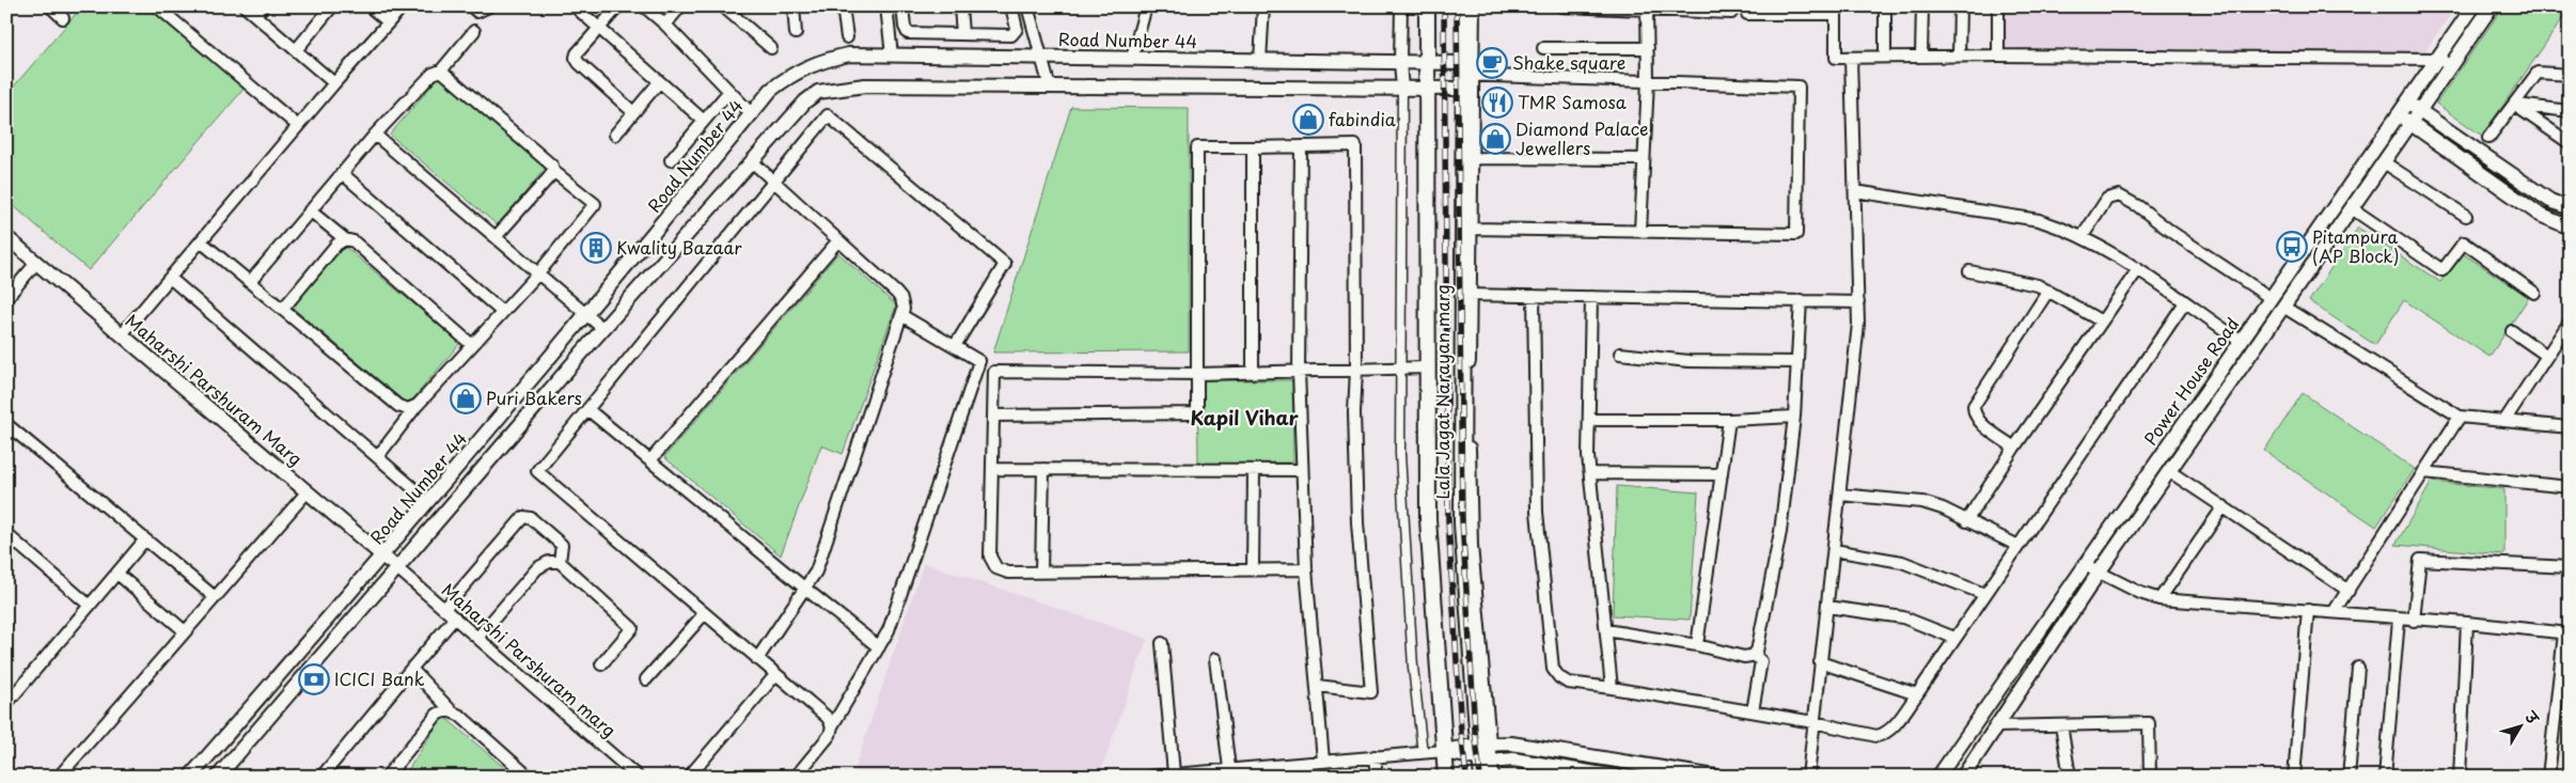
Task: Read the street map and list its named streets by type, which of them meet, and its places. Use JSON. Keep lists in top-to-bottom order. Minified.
{"streets":{"main road":["Lala Jagat Narayan marg"],"street":["Road Number 44","Power House Road","Maharshi Parshuram Marg","Maharshi Parshuram marg"]},"crossings":[["Road Number 44","Maharshi Parshuram Marg"],["Road Number 44","Lala Jagat Narayan marg"],["Road Number 44","Maharshi Parshuram marg"],["Maharshi Parshuram Marg","Maharshi Parshuram marg"]],"districts":["Kapil Vihar"],"places":{"cafe":["Shake square"],"restaurant":["TMR Samosa"],"shop":["fabindia","Diamond Palace Jewellers","Puri Bakers"],"bus stop":["Pitampura (AP Block)"],"building":["Kwality Bazaar"],"bank":["ICICI Bank"]},"north":"top right"}
